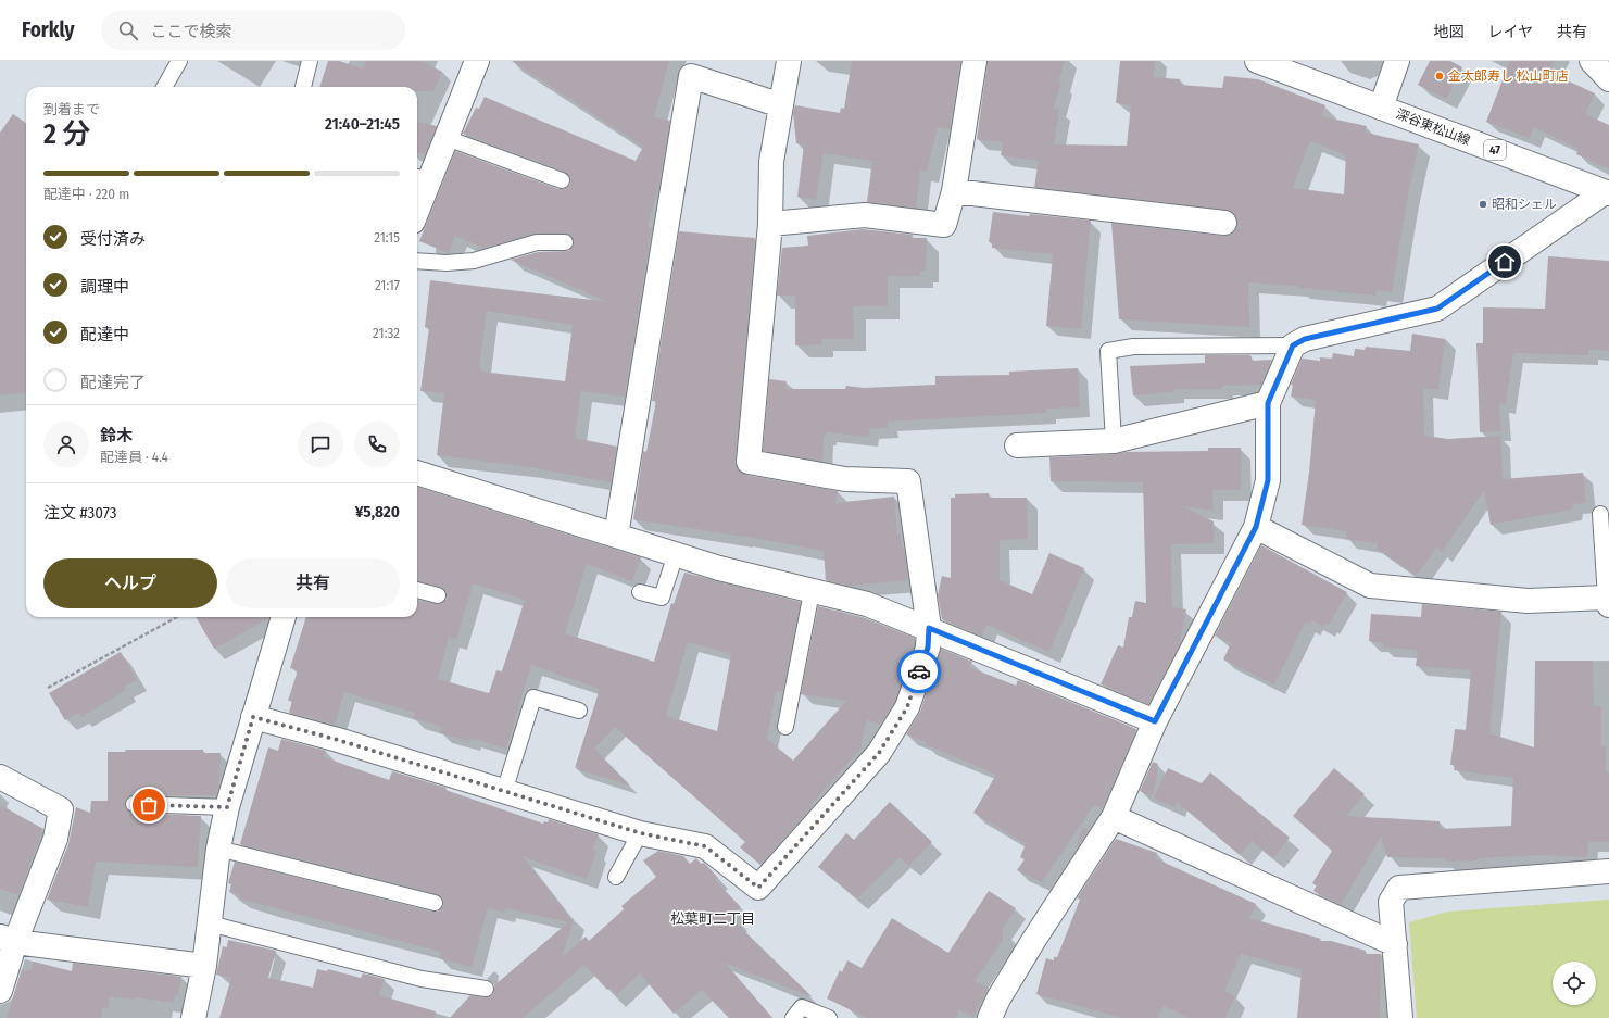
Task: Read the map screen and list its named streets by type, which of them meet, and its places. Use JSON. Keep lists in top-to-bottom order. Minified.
{"streets":{"street":["深谷東松山線","47"]},"districts":["松葉町二丁目"],"places":["金太郎寿し 松山町店","昭和シェル"],"page":{"header":"Forkly","search":"ここで検索","nav":["地図","レイヤ","共有"],"heading":["2 分","到着まで","21:40–21:45"],"panel":["鈴木","配達員 · 4.4","注文 #3073","¥5,820"],"bar":"配達中 · 220 m","list":[["受付済み","21:15"],["調理中","21:17"],["配達中","21:32"],"配達完了"],"buttons":["ヘルプ","共有"]}}
